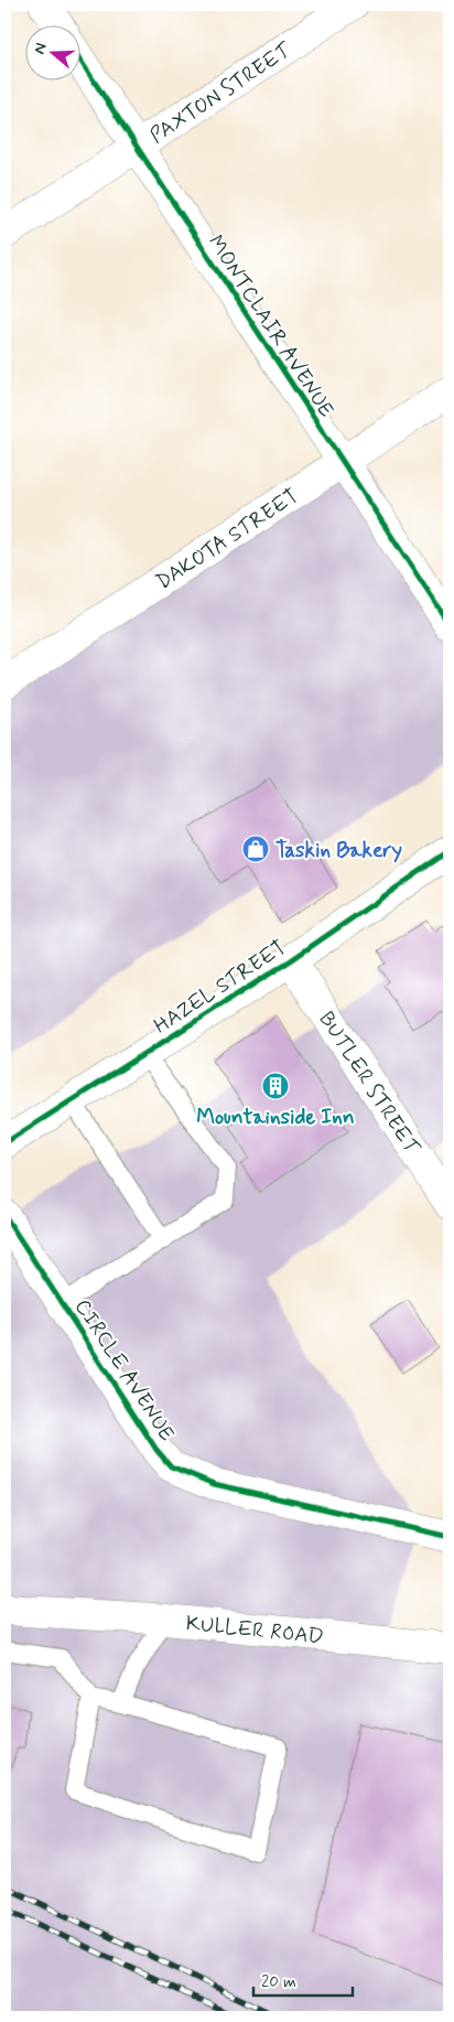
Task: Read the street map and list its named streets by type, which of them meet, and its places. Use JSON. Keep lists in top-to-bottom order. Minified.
{"streets":{"street":["PAXTON STREET","MONTCLAIR AVENUE","DAKOTA STREET","HAZEL STREET","BUTLER STREET","CIRCLE AVENUE","KULLER ROAD"]},"crossings":[["PAXTON STREET","MONTCLAIR AVENUE"],["MONTCLAIR AVENUE","DAKOTA STREET"],["HAZEL STREET","BUTLER STREET"]],"places":{"shop":["Taskin Bakery"],"building":["Mountainside Inn"]},"scale_bar":"20 m","north":"left"}
